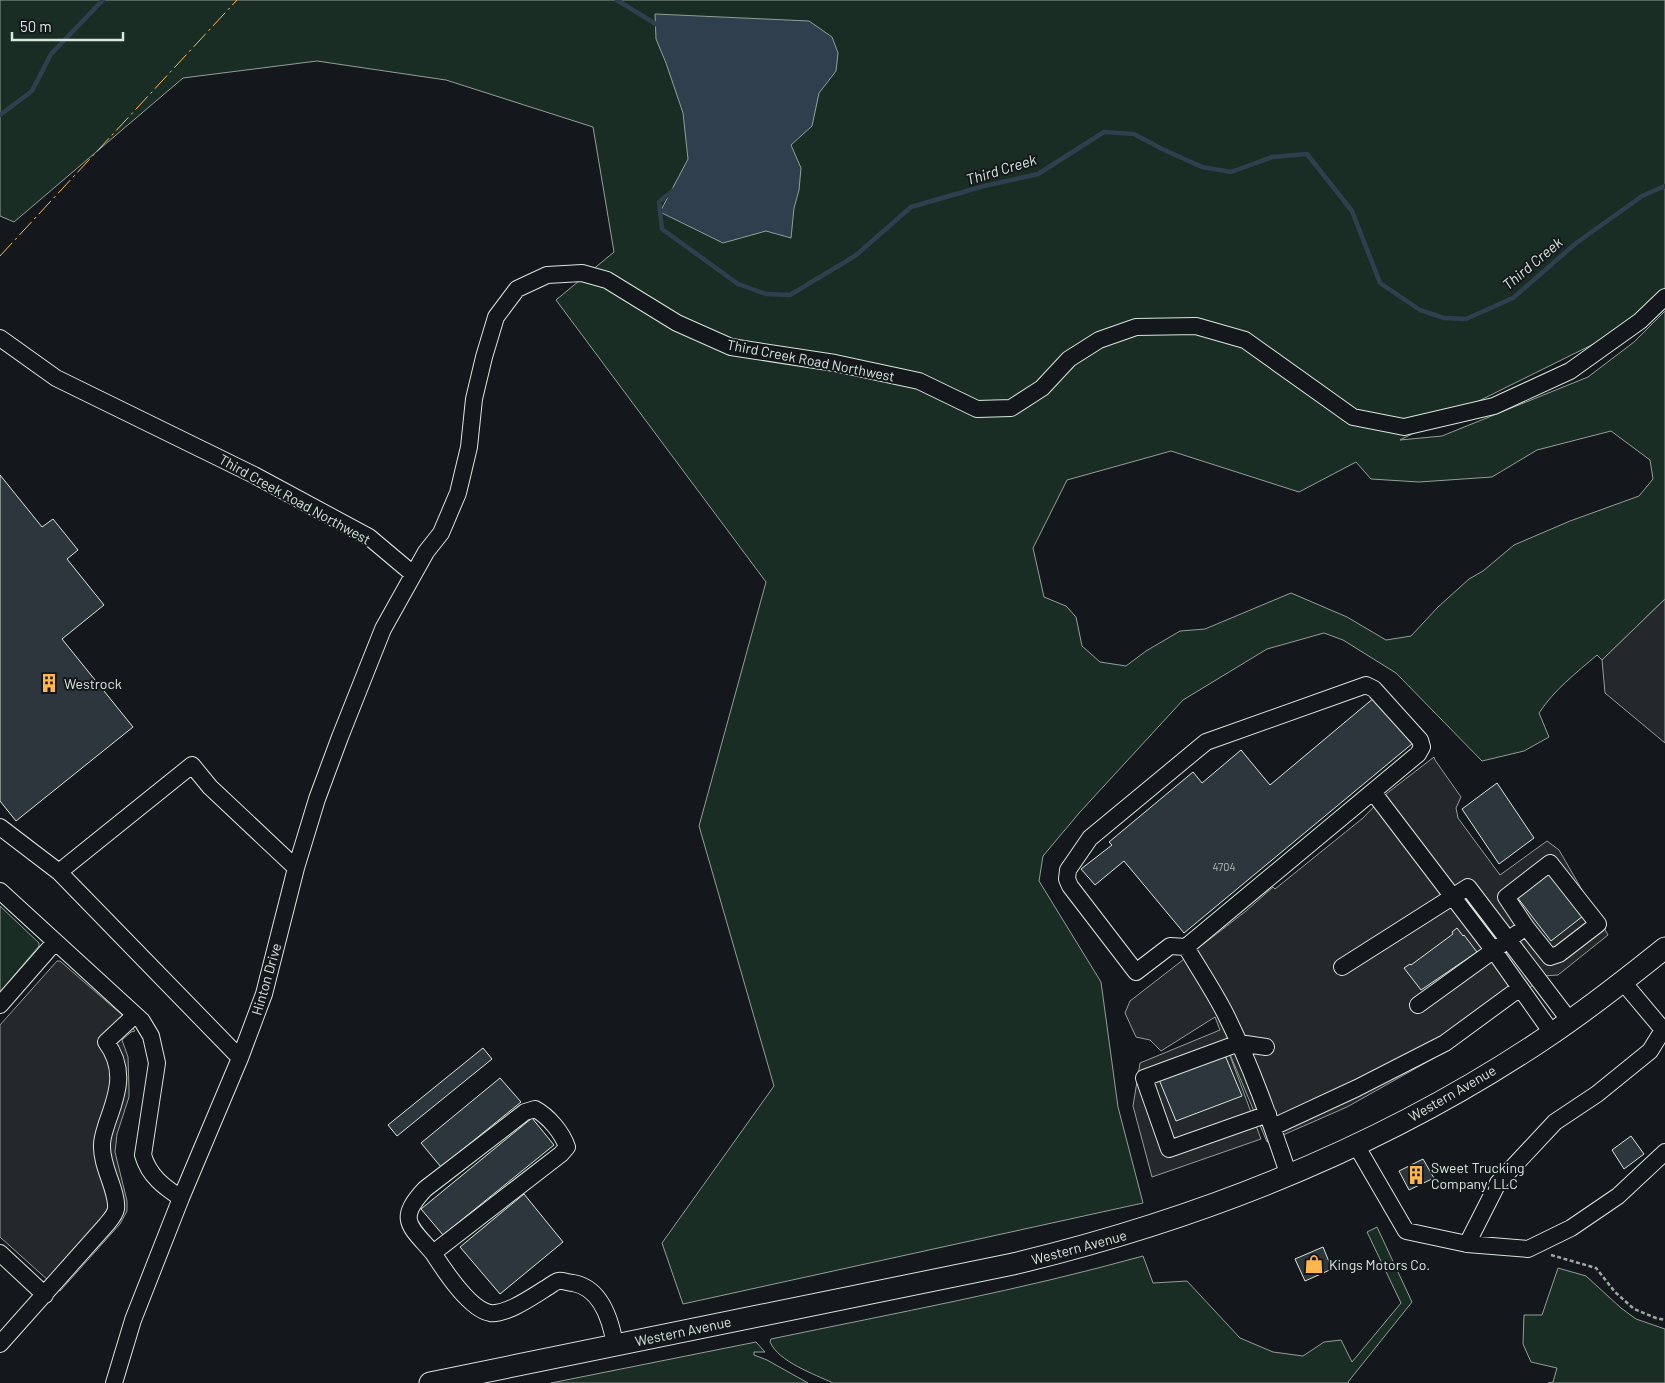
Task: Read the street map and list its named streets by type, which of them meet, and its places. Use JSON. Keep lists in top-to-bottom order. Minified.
{"streets":{"main road":["Western Avenue"],"street":["Third Creek Road Northwest","Hinton Drive"]},"crossings":[["Third Creek Road Northwest","Hinton Drive"]],"water":["Third Creek"],"places":{"building":["Westrock","Sweet Trucking Company, LLC"],"shop":["Kings Motors Co."]},"house_numbers":["4704"],"scale_bar":"50 m"}
